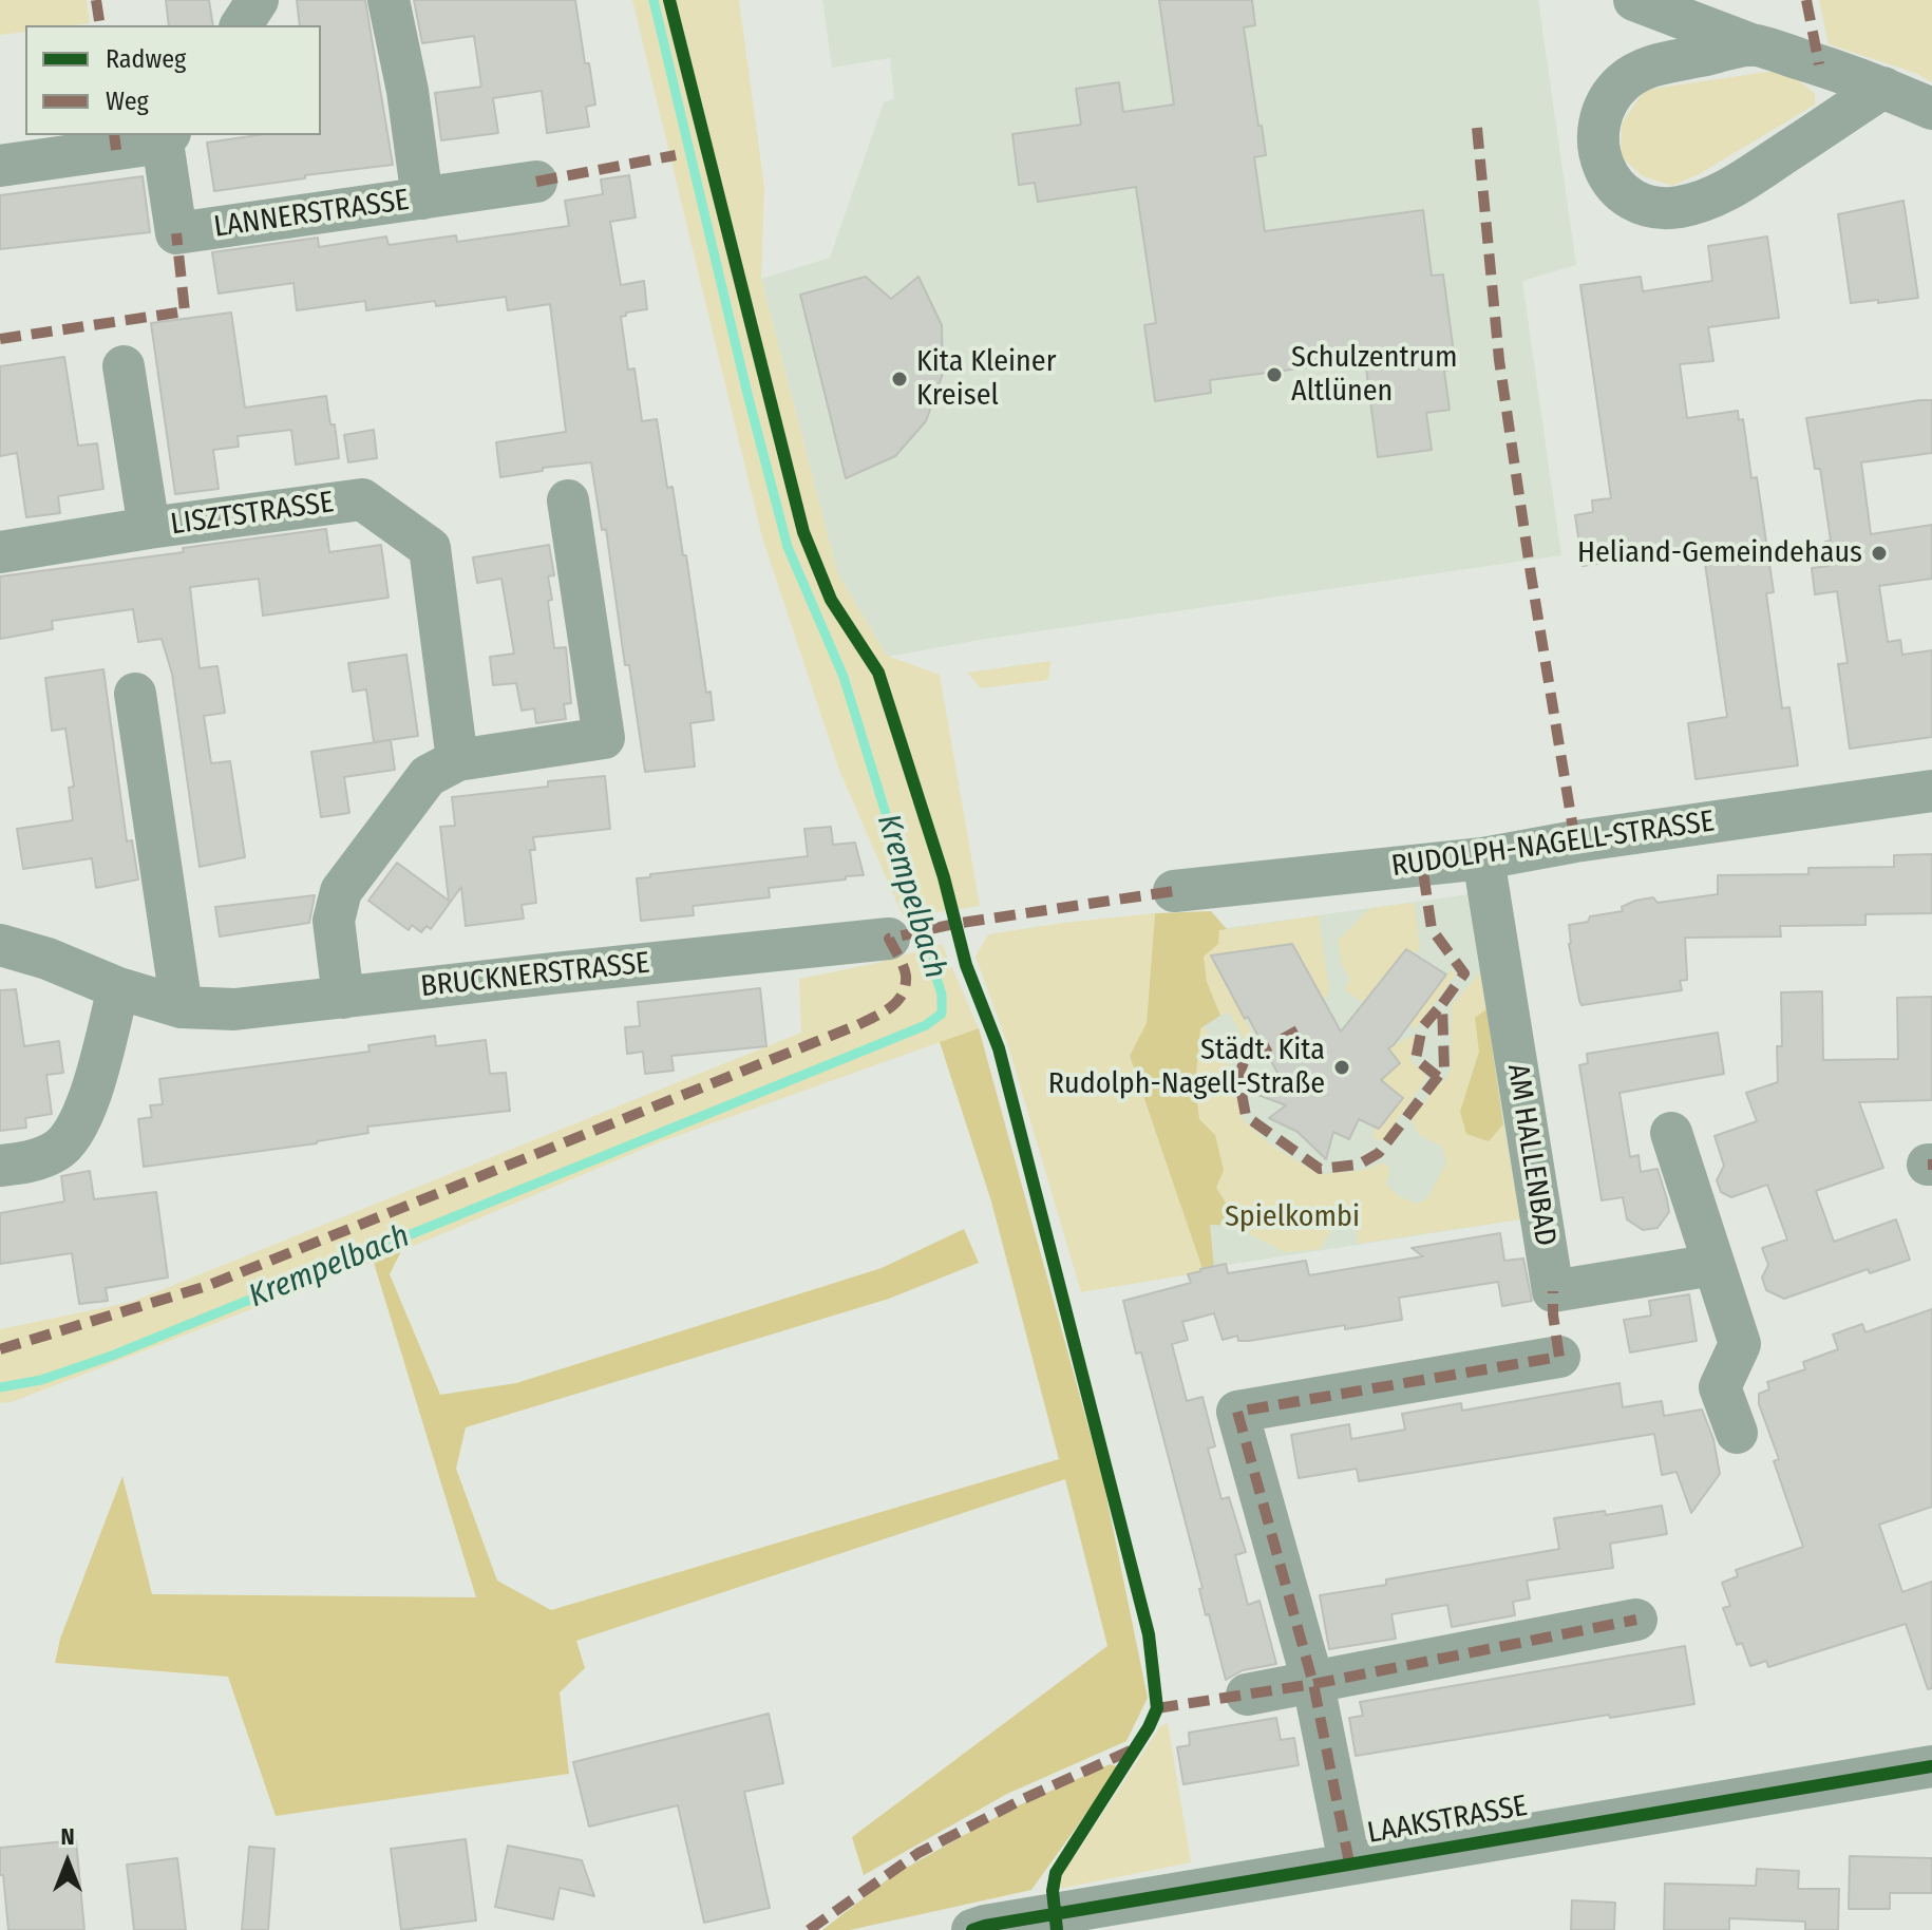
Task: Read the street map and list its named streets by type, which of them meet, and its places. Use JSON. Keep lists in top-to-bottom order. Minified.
{"streets":{"street":["LANNERSTRASSE","LISZTSTRASSE","RUDOLPH-NAGELL-STRASSE","BRUCKNERSTRASSE","AM HALLENBAD","LAAKSTRASSE"]},"crossings":[["RUDOLPH-NAGELL-STRASSE","AM HALLENBAD"]],"water":["Krempelbach"],"parks":["Spielkombi"],"places":["Schulzentrum Altlünen","Kita Kleiner Kreisel","Heliand-Gemeindehaus","Städt. Kita Rudolph-Nagell-Straße"],"legend":["Radweg","Weg"],"north":"top"}
